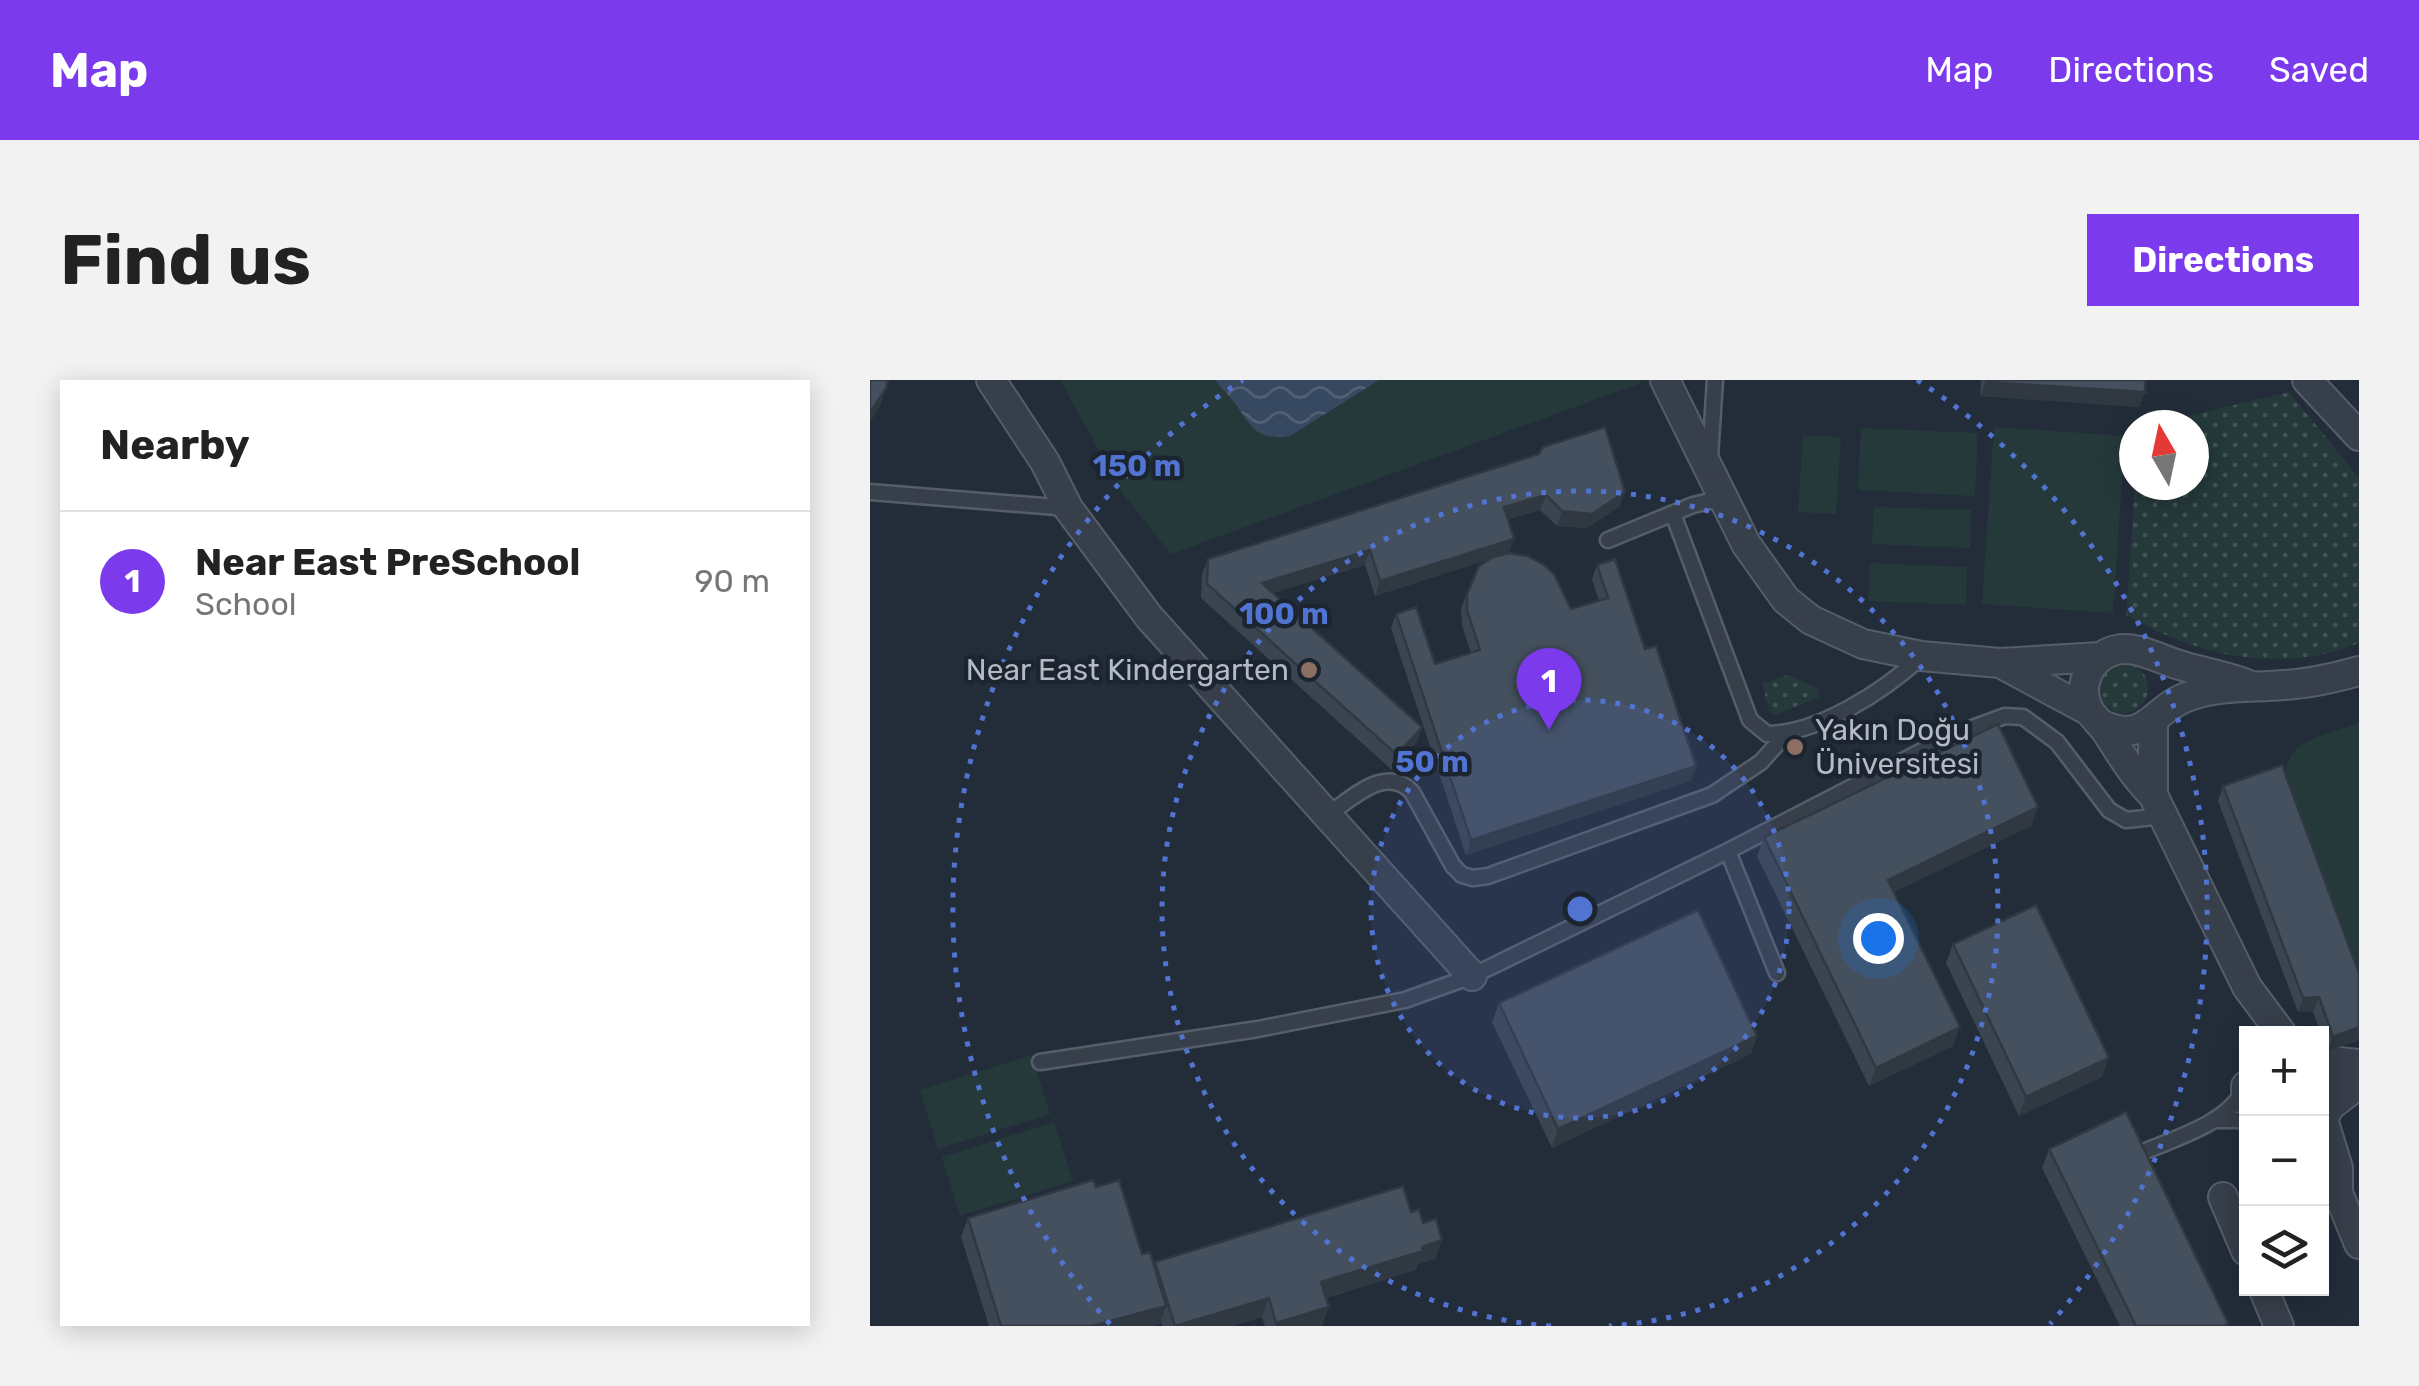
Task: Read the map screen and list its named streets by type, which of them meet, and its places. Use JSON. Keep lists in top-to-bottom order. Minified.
{"places":["Near East Kindergarten","Yakın Doğu Üniversitesi"],"north":"top","page":{"header":"Map","nav":["Map","Directions","Saved"],"buttons":"Directions","title":"Find us","heading":"Nearby","list":[{"mark":"1","name":"Near East PreSchool","note":"School","value":"90 m"}],"pins":"1","map_buttons":["+","−"]},"rings":["150 m","100 m","50 m"]}
